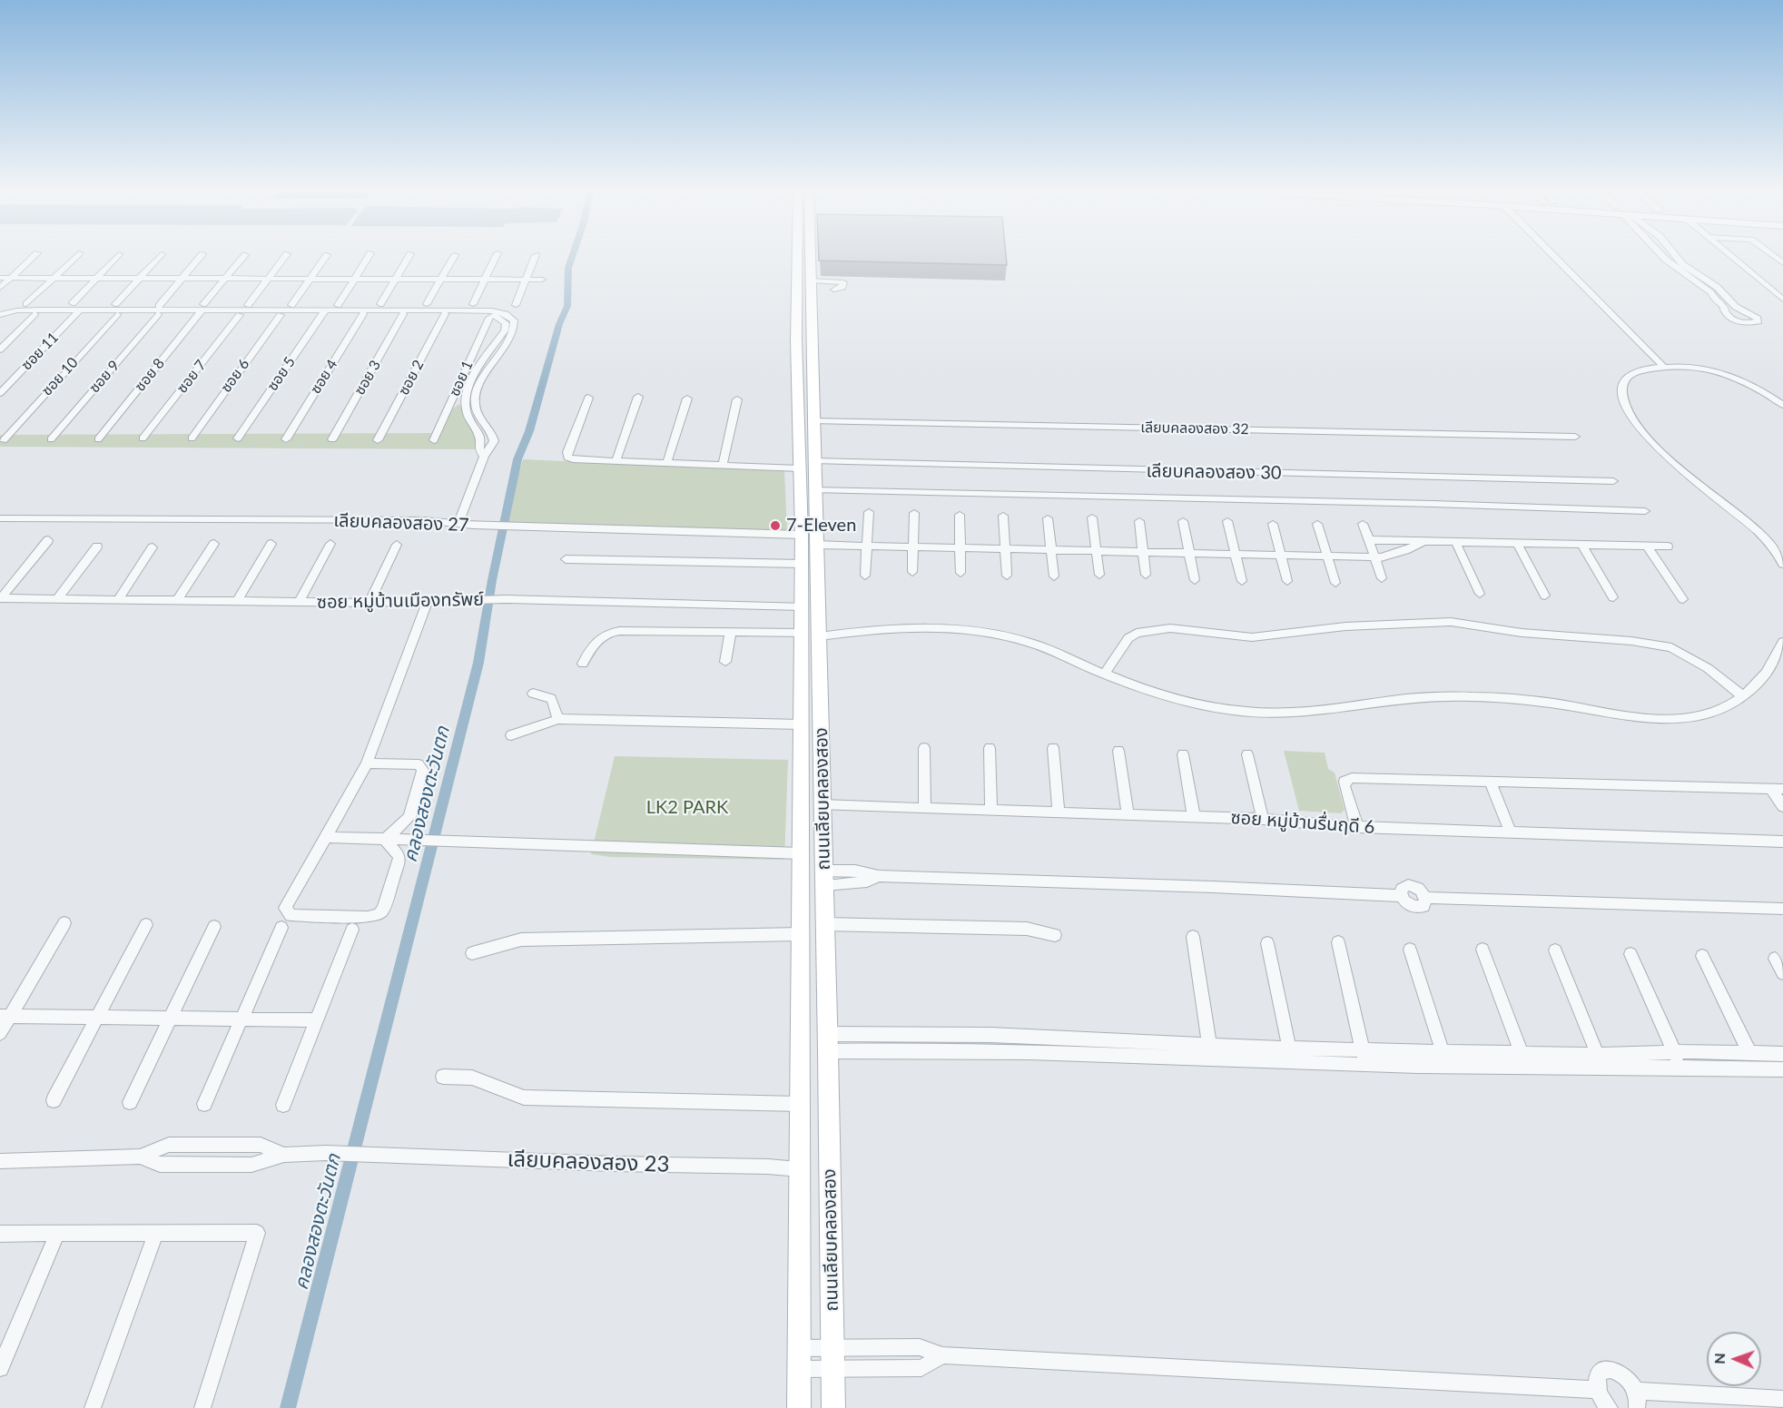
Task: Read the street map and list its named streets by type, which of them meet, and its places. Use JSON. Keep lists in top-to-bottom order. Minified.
{"streets":{"main road":["ถนนเลียบคลองสอง"],"street":["ซอย 11","ซอย 5","ซอย 8","ซอย 6","ซอย 10","ซอย 9","ซอย 7","ซอย 4","ซอย 3","ซอย 2","ซอย 1","เลียบคลองสอง 32","เลียบคลองสอง 30","เลียบคลองสอง 27","ซอย หมู่บ้านเมืองทรัพย์","ซอย หมู่บ้านรื่นฤดี 6","เลียบคลองสอง 23"]},"crossings":[["เลียบคลองสอง 32","ถนนเลียบคลองสอง"],["เลียบคลองสอง 30","ถนนเลียบคลองสอง"],["เลียบคลองสอง 27","ถนนเลียบคลองสอง"],["ซอย หมู่บ้านเมืองทรัพย์","ถนนเลียบคลองสอง"],["ถนนเลียบคลองสอง","ซอย หมู่บ้านรื่นฤดี 6"],["ถนนเลียบคลองสอง","เลียบคลองสอง 23"]],"water":["คลองสองตะวันตก"],"parks":["LK2 PARK"],"places":["7-Eleven"],"north":"left"}
